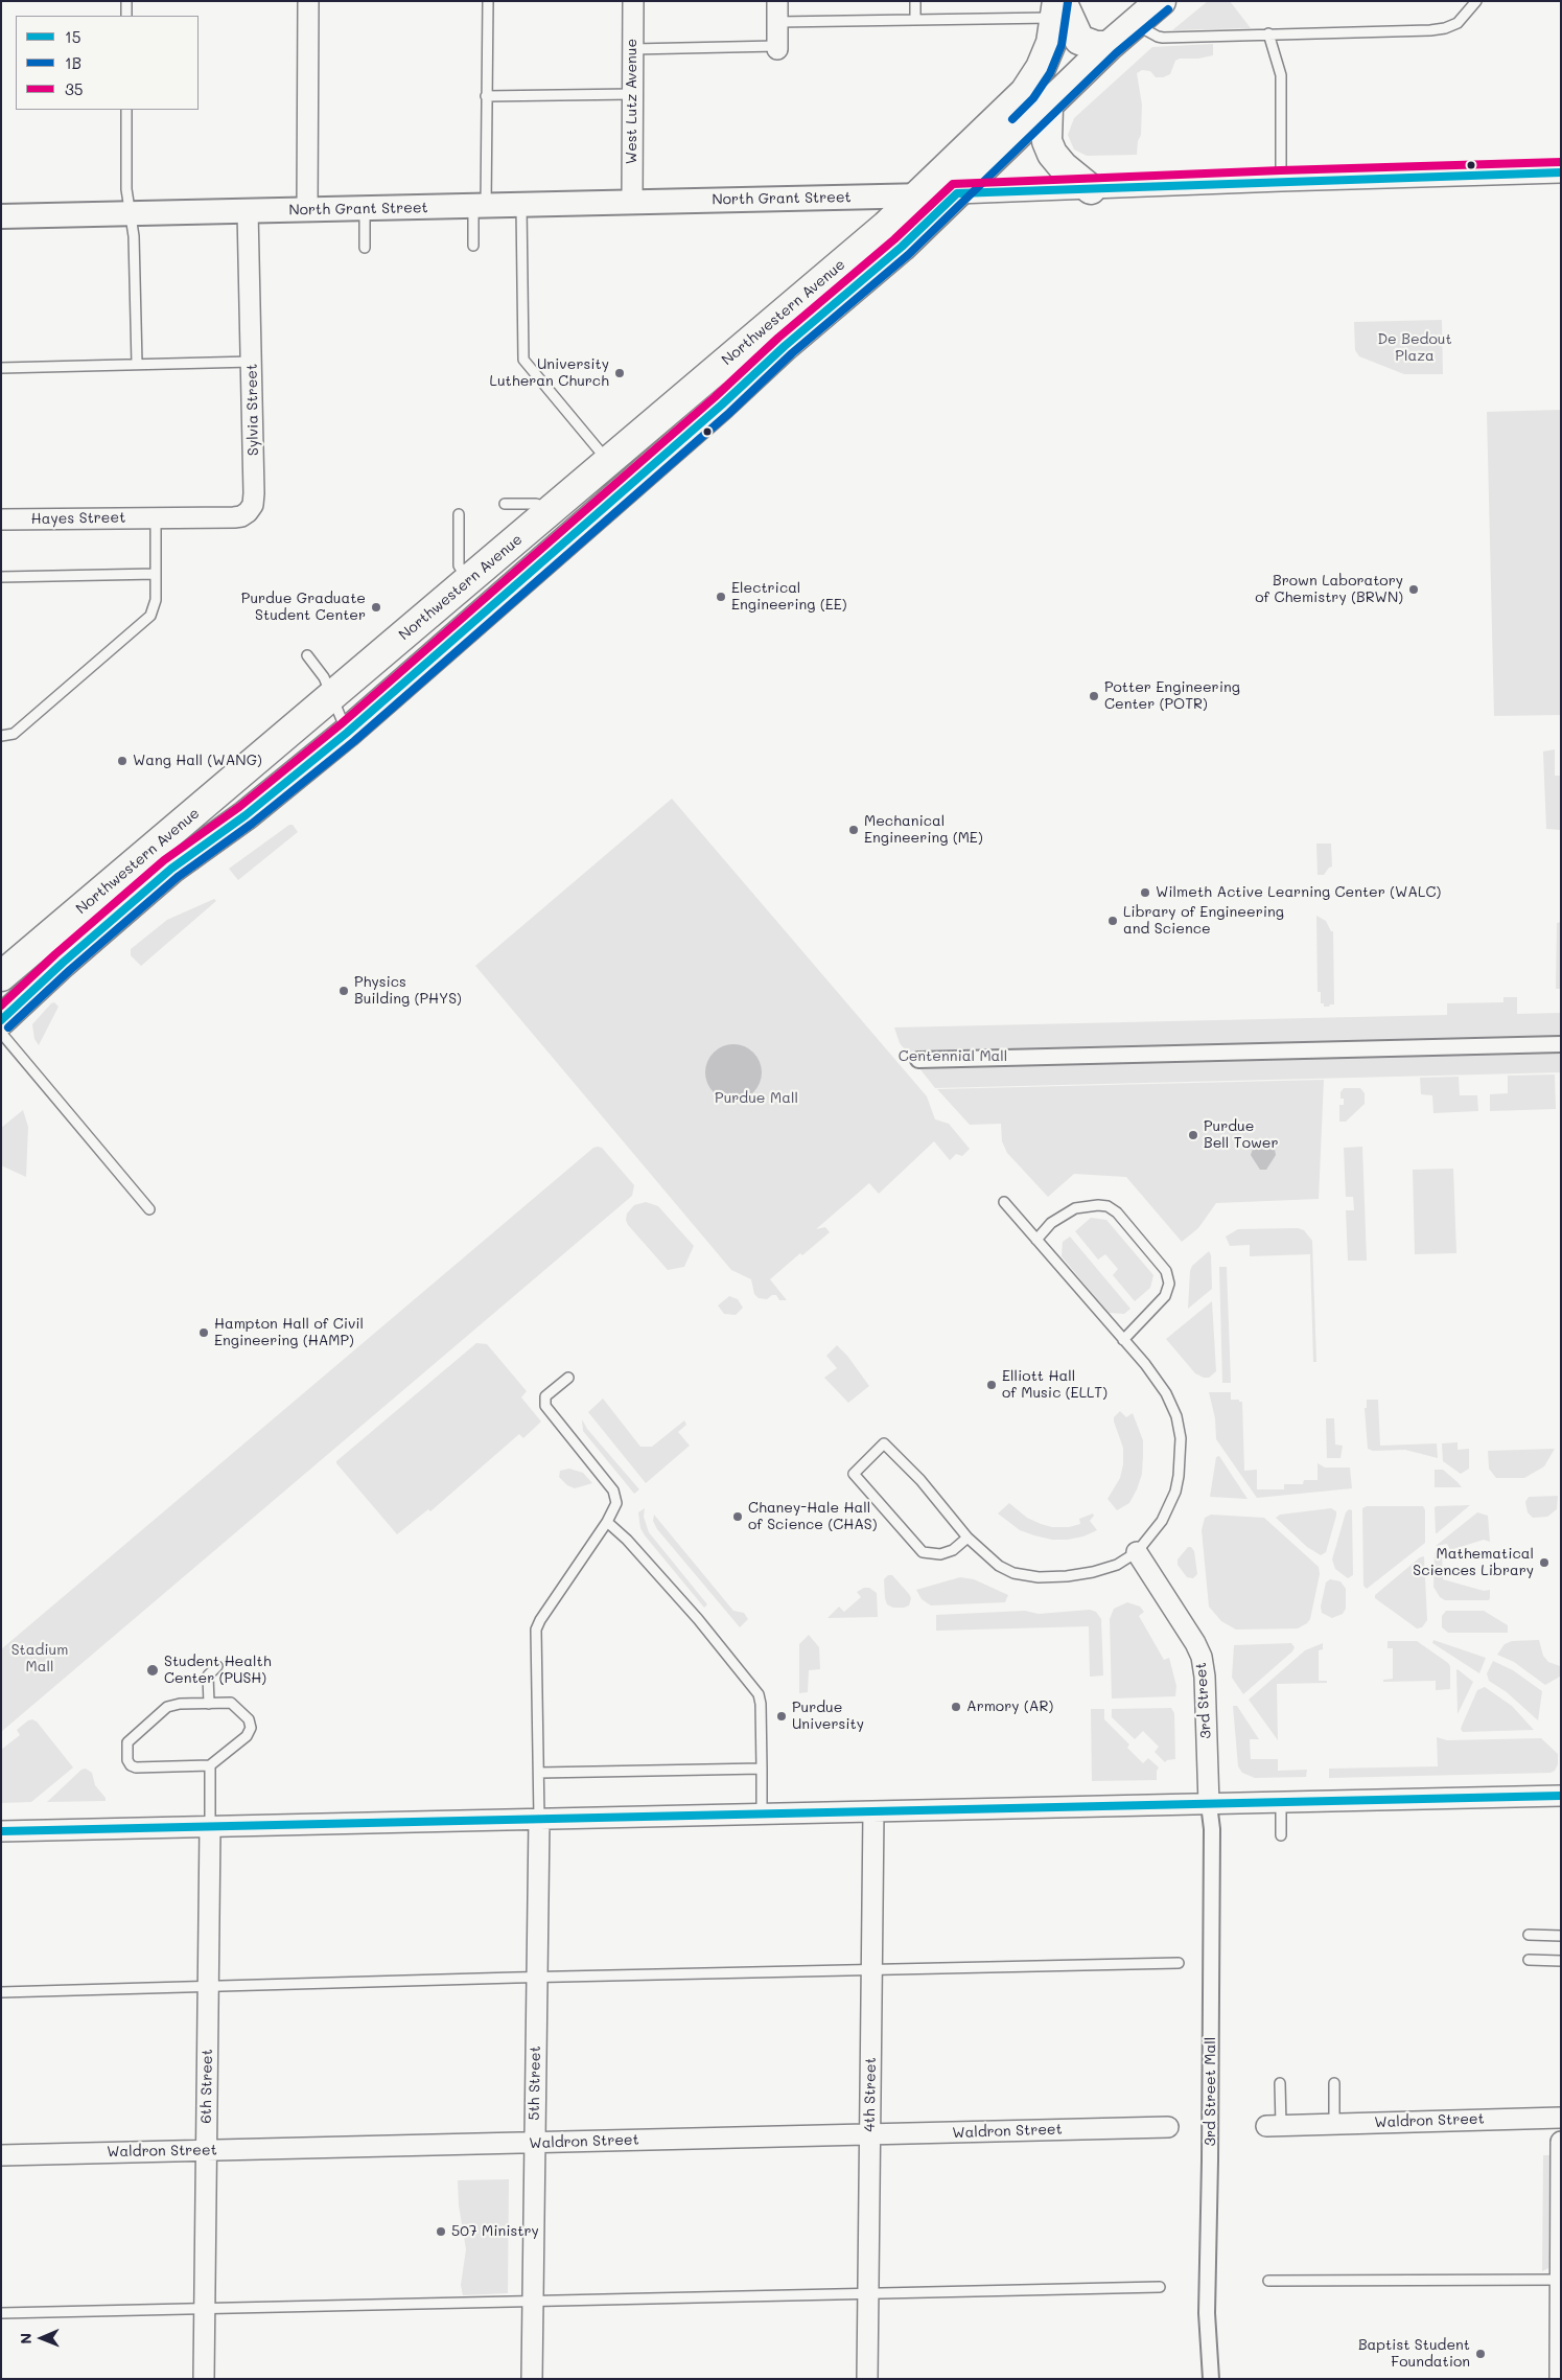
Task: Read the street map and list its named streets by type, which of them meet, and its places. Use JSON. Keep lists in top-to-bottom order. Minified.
{"streets":{"main road":["Northwestern Avenue"],"street":["West Lutz Avenue","North Grant Street","Sylvia Street","Hayes Street","3rd Street","5th Street","6th Street","3rd Street Mall","4th Street","Waldron Street"]},"crossings":[["West Lutz Avenue","North Grant Street"],["North Grant Street","Northwestern Avenue"],["North Grant Street","Sylvia Street"],["Sylvia Street","Hayes Street"],["3rd Street","3rd Street Mall"],["5th Street","Waldron Street"],["6th Street","Waldron Street"],["4th Street","Waldron Street"]],"parks":["De Bedout Plaza","Centennial Mall","Purdue Mall","Stadium Mall"],"places":["University Lutheran Church","Brown Laboratory of Chemistry (BRWN)","Electrical Engineering (EE)","Purdue Graduate Student Center","Potter Engineering Center (POTR)","Wang Hall (WANG)","Mechanical Engineering (ME)","Wilmeth Active Learning Center (WALC)","Library of Engineering and Science","Physics Building (PHYS)","Purdue Bell Tower","Hampton Hall of Civil Engineering (HAMP)","Elliott Hall of Music (ELLT)","Chaney-Hale Hall of Science (CHAS)","Mathematical Sciences Library","Student Health Center (PUSH)","Armory (AR)","Purdue University","507 Ministry","Baptist Student Foundation"],"lines":["transit line 1B","transit line 35","transit line 15"],"legend":["15","1B","35"],"north":"left"}
